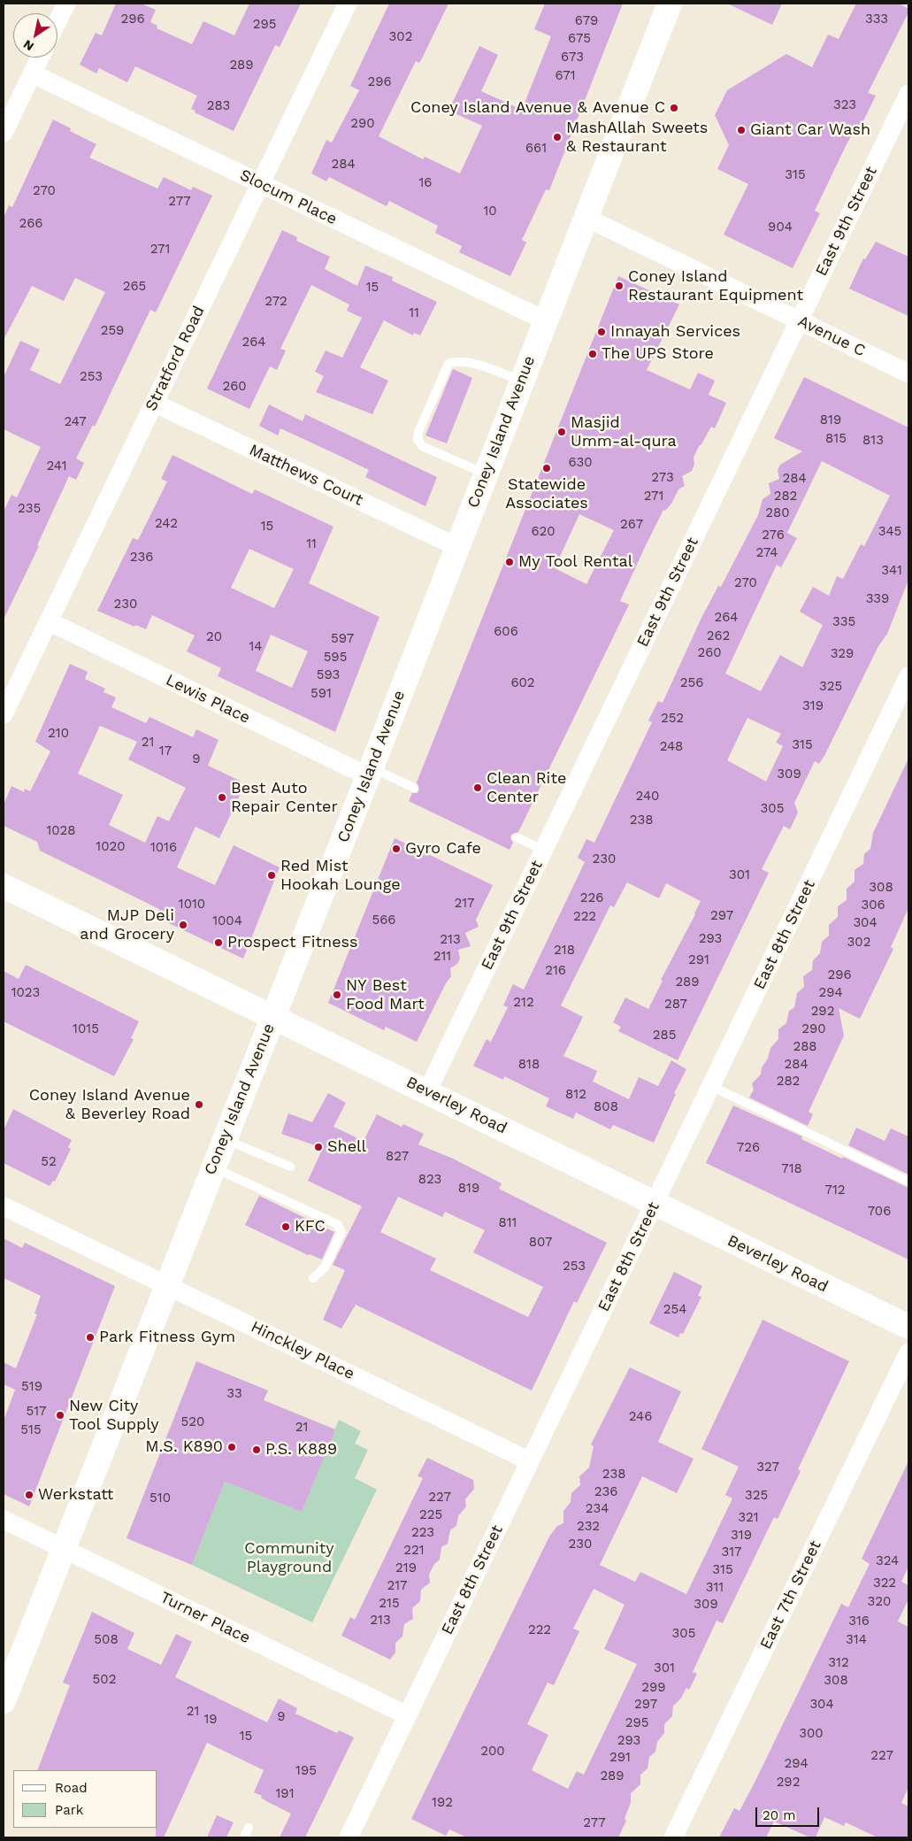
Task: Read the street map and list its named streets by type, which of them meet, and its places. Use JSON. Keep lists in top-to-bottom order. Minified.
{"streets":{"main road":["Coney Island Avenue","Beverley Road"],"street":["Slocum Place","East 9th Street","Avenue C","Stratford Road","Matthews Court","Lewis Place","East 8th Street","Hinckley Place","East 7th Street","Turner Place"]},"crossings":[["Slocum Place","Stratford Road"],["Slocum Place","Coney Island Avenue"],["East 9th Street","Avenue C"],["East 9th Street","Beverley Road"],["Avenue C","Coney Island Avenue"],["Stratford Road","Matthews Court"],["Stratford Road","Lewis Place"],["Coney Island Avenue","Matthews Court"],["Coney Island Avenue","Lewis Place"],["Coney Island Avenue","Beverley Road"],["Coney Island Avenue","Hinckley Place"],["Coney Island Avenue","Turner Place"],["East 8th Street","Beverley Road"],["East 8th Street","Hinckley Place"],["East 8th Street","Turner Place"]],"parks":["Community Playground"],"places":["Coney Island Avenue & Avenue C","Giant Car Wash","MashAllah Sweets & Restaurant","Coney Island Restaurant Equipment","Innayah Services","The UPS Store","Masjid Umm-al-qura","Statewide Associates","My Tool Rental","Clean Rite Center","Best Auto Repair Center","Gyro Cafe","Red Mist Hookah Lounge","MJP Deli and Grocery","Prospect Fitness","NY Best Food Mart","Coney Island Avenue & Beverley Road","Shell","KFC","Park Fitness Gym","New City Tool Supply","M.S. K890","P.S. K889","Werkstatt"],"house_numbers":["296","333","679","295","302","675","673","289","671","296","323","283","290","661","284","315","16","270","277","10","266","904","271","265","15","272","11","259","264","253","260","819","247","815","813","630","241","273","284","271","282","235","280","242","267","15","620","345","276","11","274","236","341","270","339","230","264","335","606","262","20","597","14","260","329","595","593","602","256","325","591","319","252","210","21","315","248","17","9","309","240","305","238","1028","1020","1016","230","301","308","226","217","1010","306","297","222","566","1004","304","293","213","302","218","211","291","216","296","289","1023","294","212","287","292","1015","290","285","288","818","284","282","812","808","726","827","52","718","823","819","712","706","811","807","253","254","519","33","517","246","520","21","515","327","238","236","325","227","510","234","225","321","232","223","319","230","221","317","324","219","315","322","217","311","320","215","309","213","316","222","305","508","314","312","301","502","308","299","297","304","21","9","19","295","300","15","293","200","227","291","294","195","289","292","191","192","277"],"legend":["Road","Park"],"scale_bar":"20 m","north":"bottom left"}
